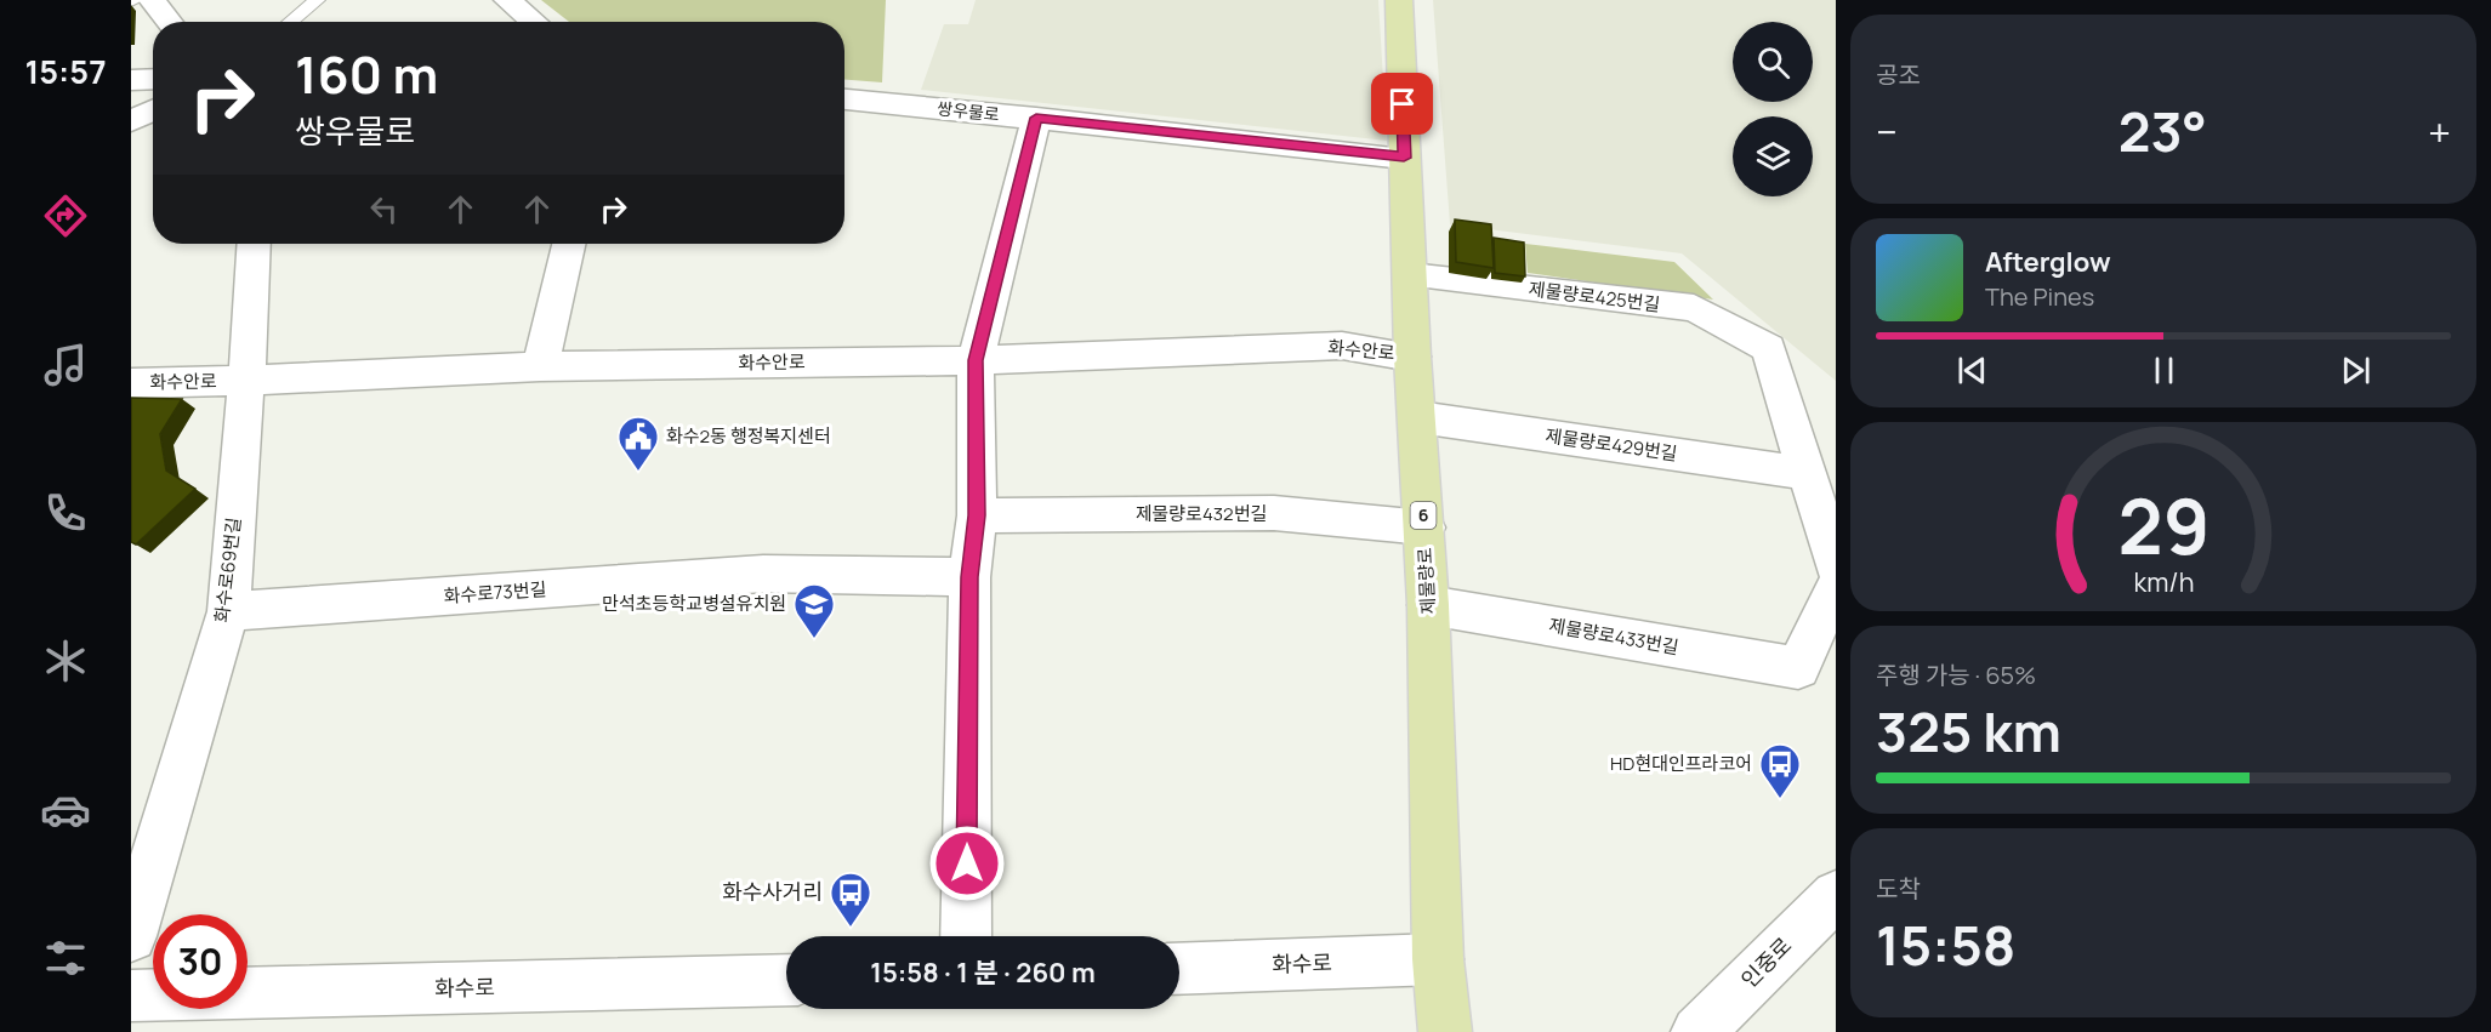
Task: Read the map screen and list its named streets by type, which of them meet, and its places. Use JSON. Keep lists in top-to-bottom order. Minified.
{"streets":{"main road":["6","제물량로"],"street":["쌍우물로","제물량로425번길","화수안로","제물량로429번길","제물량로432번길","화수로69번길","화수로73번길","제물량로433번길","인중로","화수로"]},"crossings":[["쌍우물로","제물량로"],["제물량로425번길","제물량로429번길"],["제물량로425번길","제물량로"],["화수안로","화수로69번길"],["화수안로","제물량로"],["제물량로429번길","제물량로"],["제물량로432번길","제물량로"],["화수로69번길","화수로73번길"],["제물량로","제물량로433번길"],["제물량로","화수로"]],"places":{"public building":["화수2동 행정복지센터"],"school or university":["만석초등학교병설유치원"],"bus stop":["HD현대인프라코어","화수사거리"]},"page":{"tabs":"15:57","tile":["공조",["주행 가능 · 65%","325 km"],["도착","15:58"]],"turn":["160 m","쌍우물로"],"heat":["−","23°","+"],"song":["Afterglow","The Pines"],"limit":"30","trip":"15:58 · 1 분 · 260 m","gauge":["29","km/h"]}}
